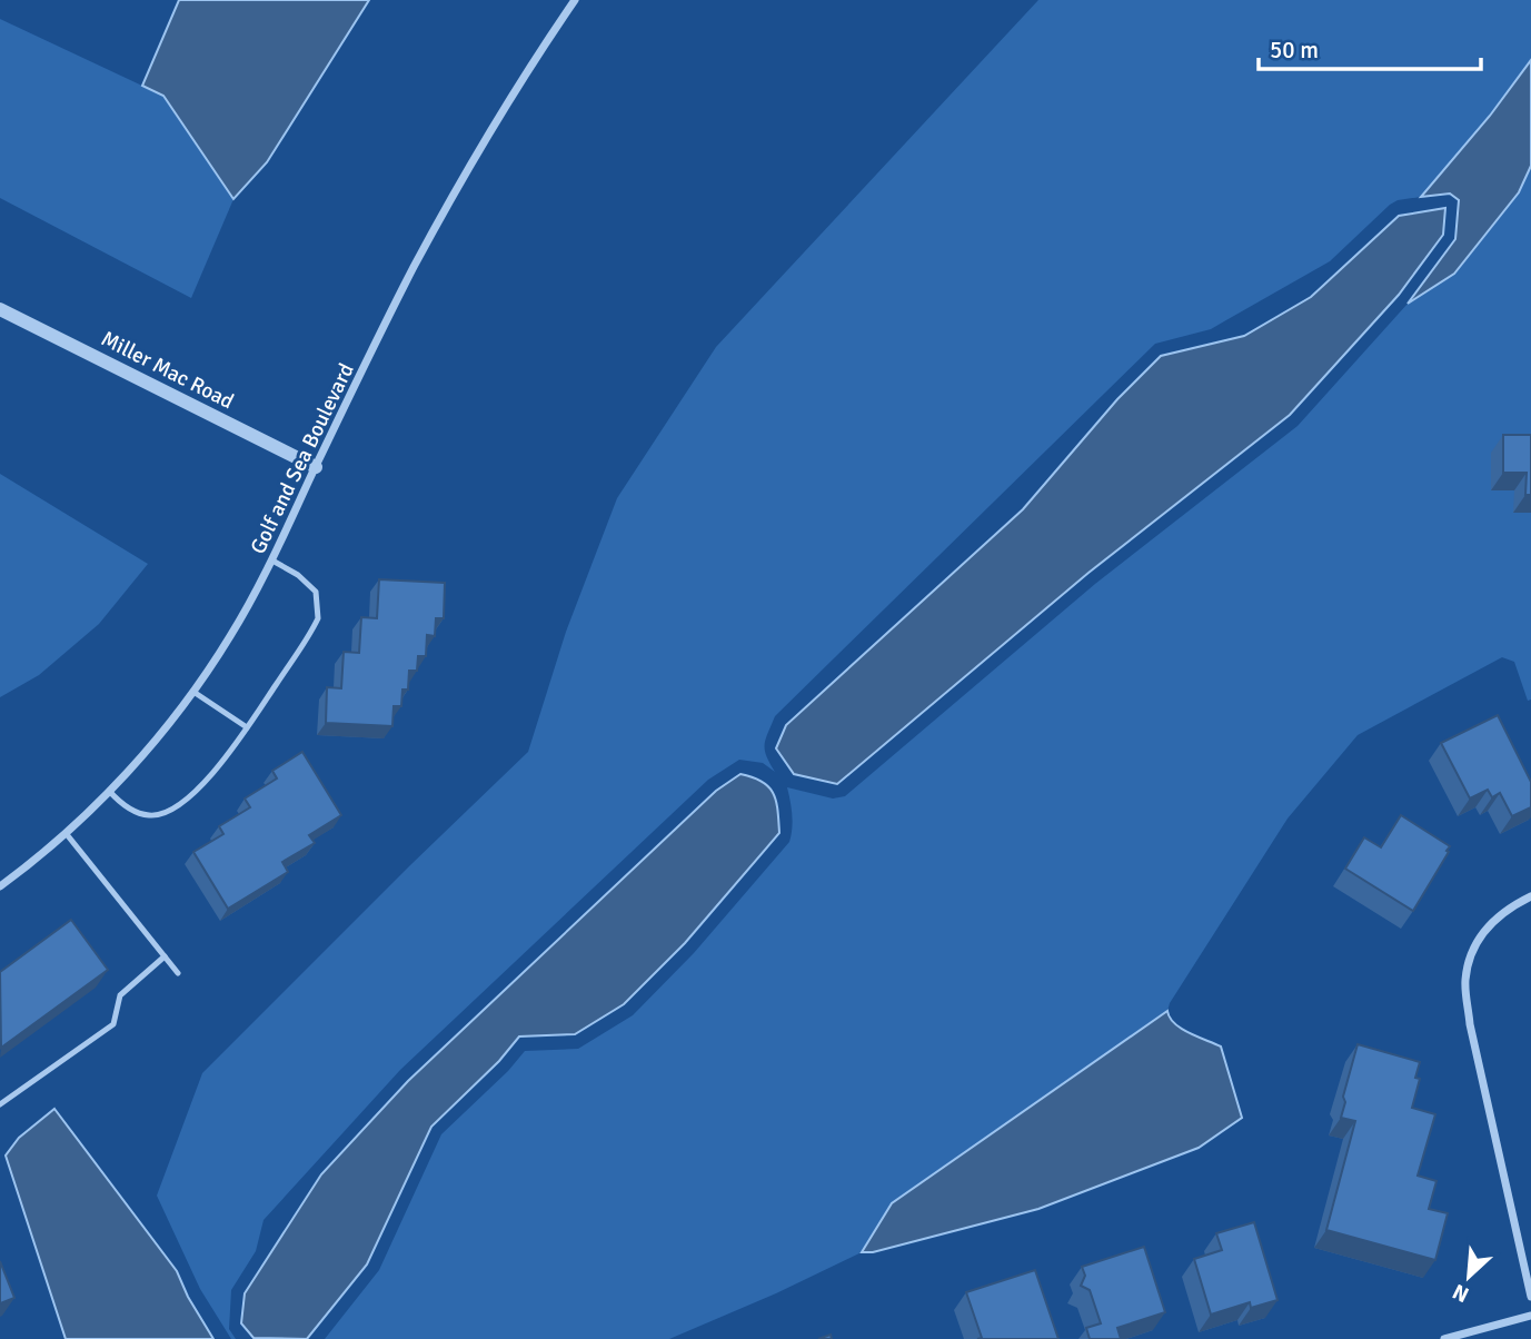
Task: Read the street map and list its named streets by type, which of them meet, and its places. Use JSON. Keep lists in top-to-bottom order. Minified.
{"streets":{"street":["Miller Mac Road","Golf and Sea Boulevard"]},"crossings":[["Miller Mac Road","Golf and Sea Boulevard"]],"scale_bar":"50 m","north":"bottom left"}
